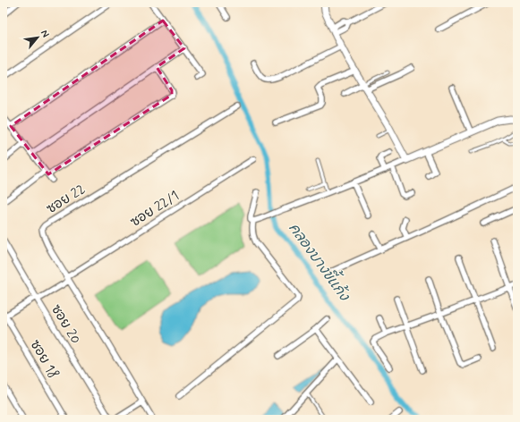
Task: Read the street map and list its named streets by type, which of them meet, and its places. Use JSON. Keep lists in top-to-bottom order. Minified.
{"streets":{"street":["ซอย 22","ซอย 22/1","ซอย 20","ซอย 18"]},"crossings":[["ซอย 22","ซอย 22/1"],["ซอย 22/1","ซอย 20"],["ซอย 22/1","ซอย 18"]],"water":["คลองบางขี้แก้ง"],"north":"top right"}
